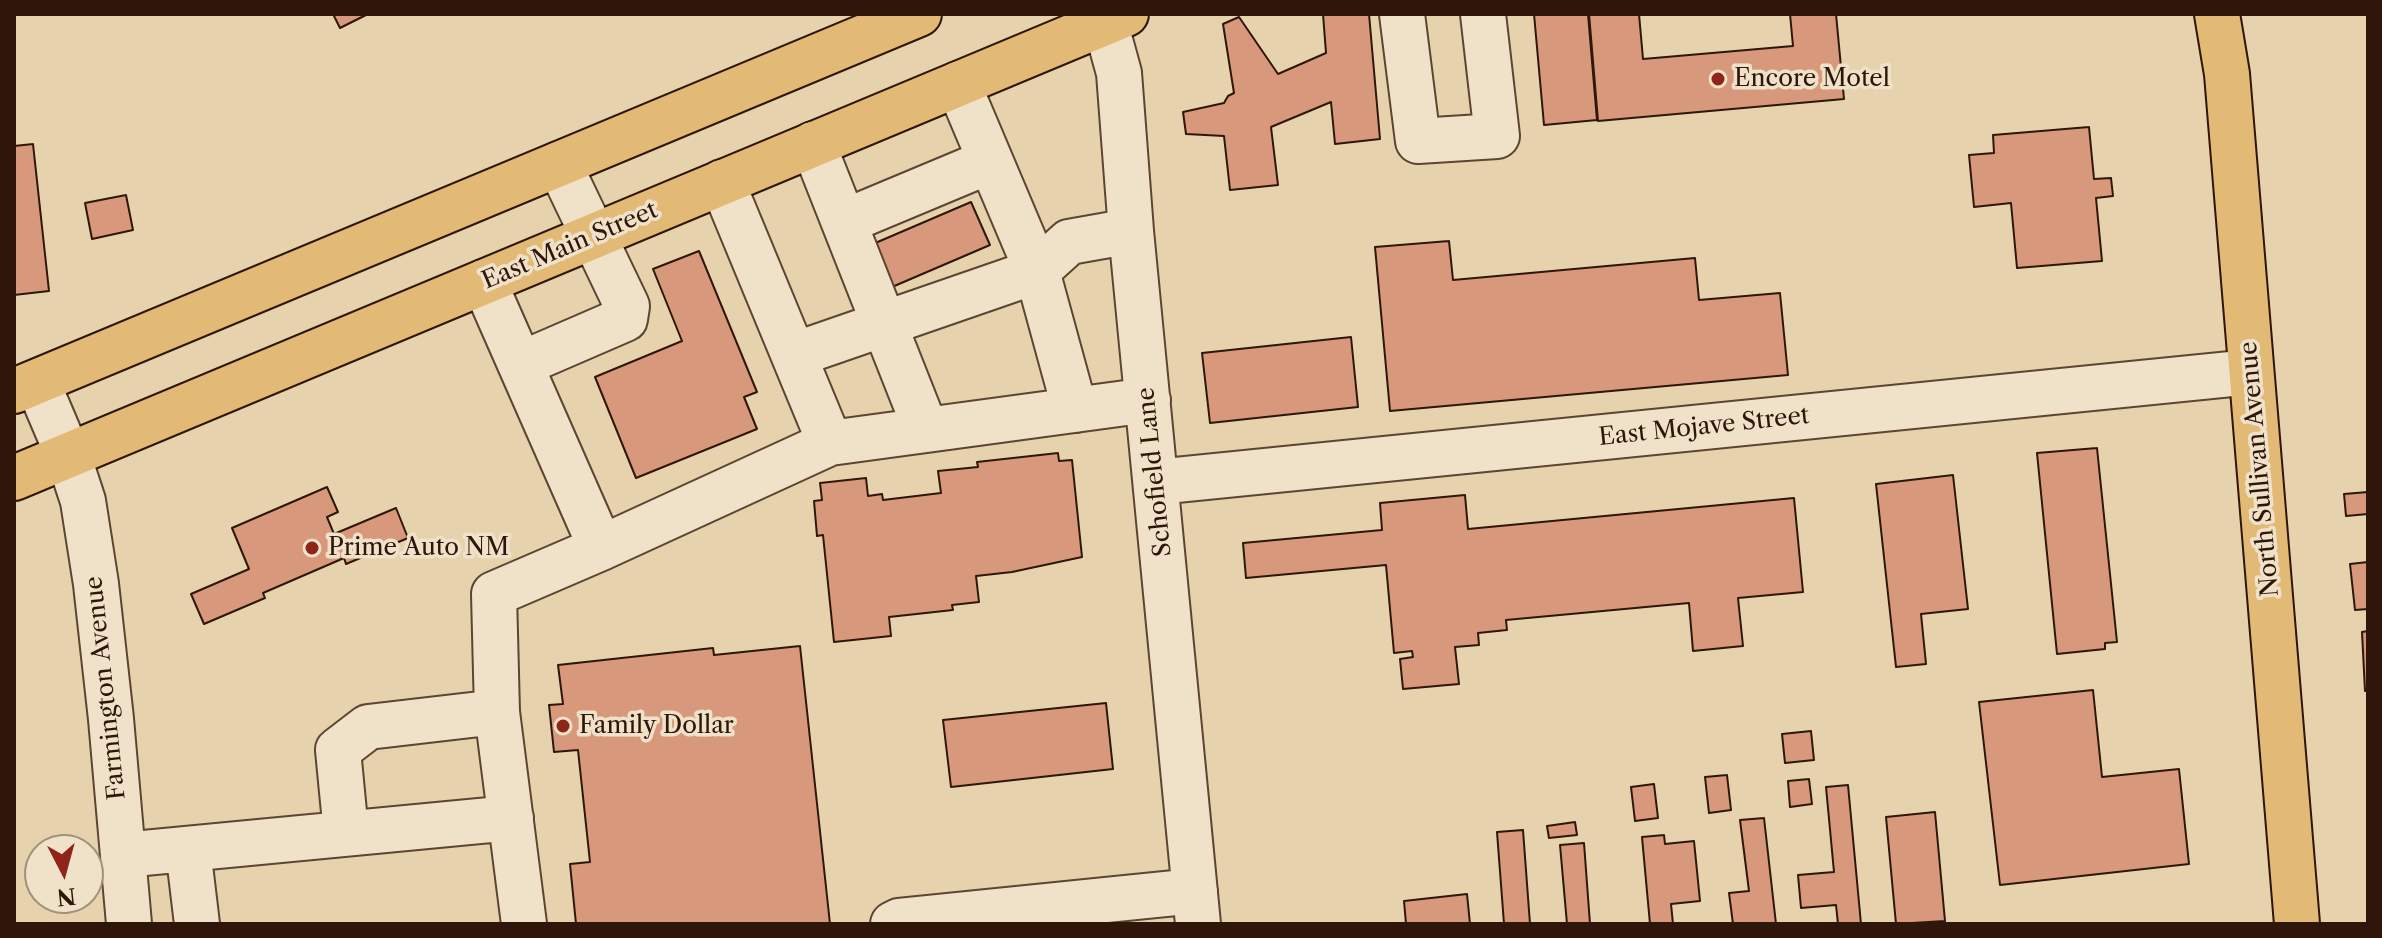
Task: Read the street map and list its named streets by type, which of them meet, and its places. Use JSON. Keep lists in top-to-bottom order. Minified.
{"streets":{"main road":["East Main Street","North Sullivan Avenue"],"street":["East Mojave Street","Schofield Lane","Farmington Avenue"]},"crossings":[["East Main Street","Schofield Lane"],["East Main Street","Farmington Avenue"],["East Mojave Street","North Sullivan Avenue"],["East Mojave Street","Schofield Lane"]],"places":["Encore Motel","Prime Auto NM","Family Dollar"],"north":"bottom"}
